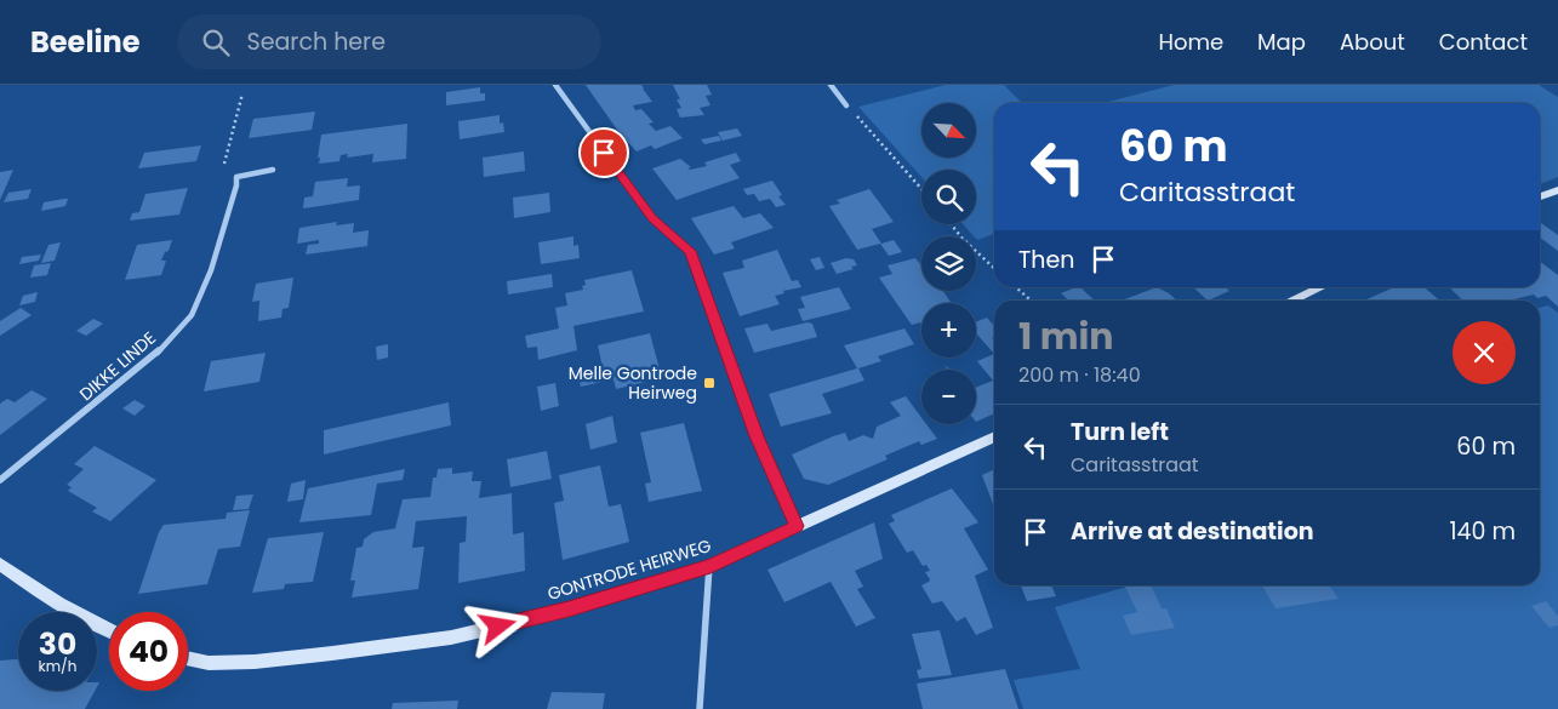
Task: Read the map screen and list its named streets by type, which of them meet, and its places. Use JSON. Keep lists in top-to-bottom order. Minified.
{"streets":{"street":["DIKKE LINDE","GONTRODE HEIRWEG"]},"places":{"transit":["Melle Gontrode Heirweg"]},"north":"bottom right","page":{"header":"Beeline","search":"Search here","nav":["Home","Map","About","Contact"],"map_buttons":["+","−"],"turn":["60 m","Caritasstraat"],"then":"Then","heading":["1 min","200 m · 18:40"],"list":[{"name":"Turn left","note":"Caritasstraat","value":"60 m"},{"name":"Arrive at destination","value":"140 m"}],"speed":"30 km/h","limit":"40"}}
